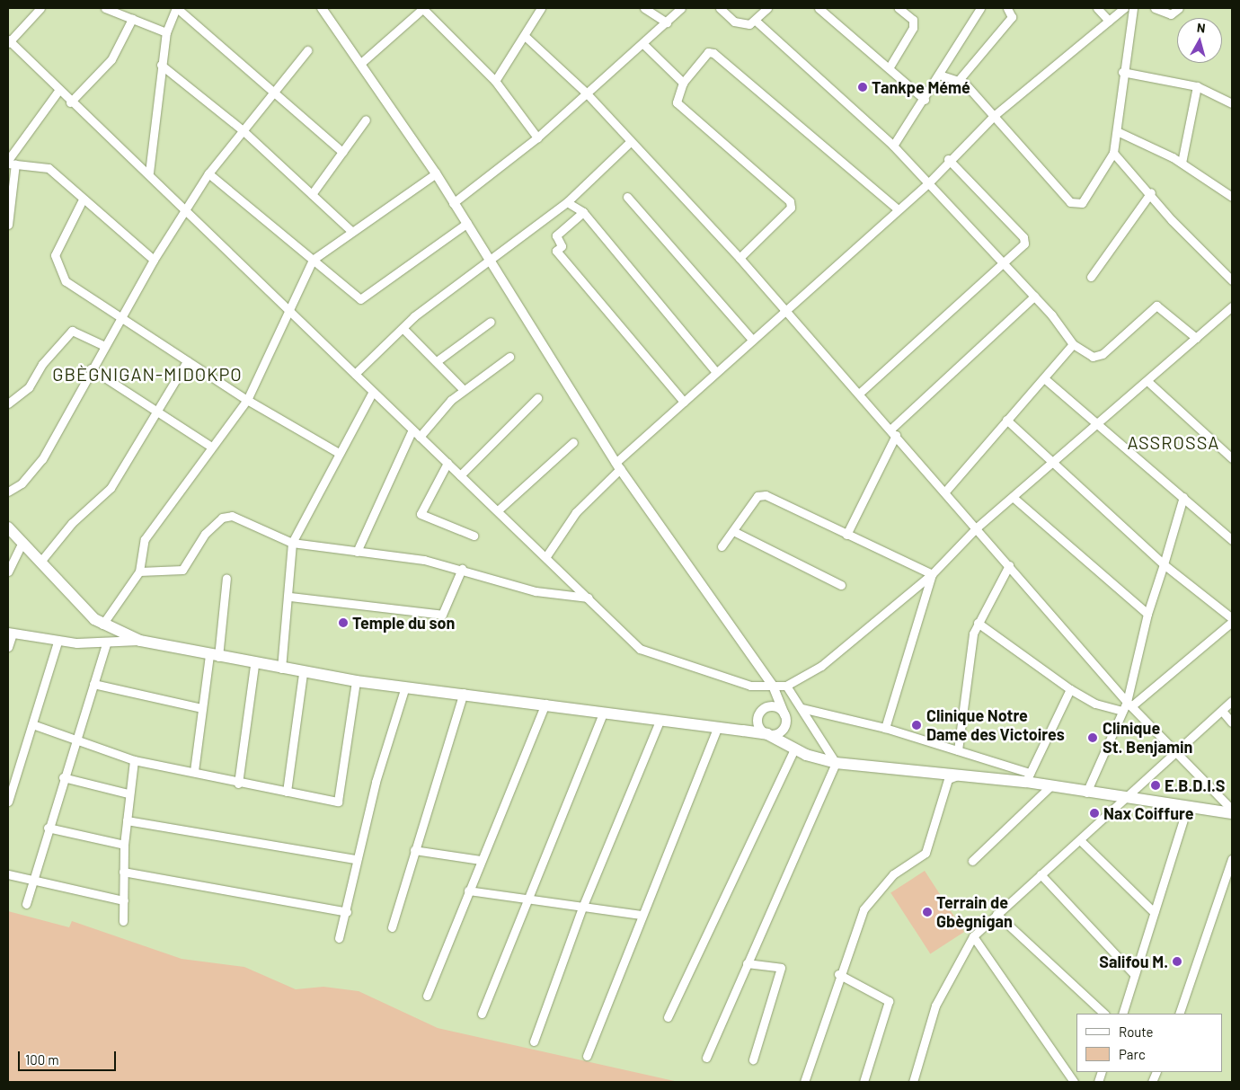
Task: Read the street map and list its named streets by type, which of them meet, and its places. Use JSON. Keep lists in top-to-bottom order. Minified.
{"districts":["GBÈGNIGAN-MIDOKPO","ASSROSSA"],"places":["Tankpe Mémé","Temple du son","Clinique Notre Dame des Victoires","Clinique St. Benjamin","E.B.D.I.S","Nax Coiffure","Terrain de Gbègnigan","Salifou M."],"legend":["Route","Parc"],"scale_bar":"100 m","north":"top"}
